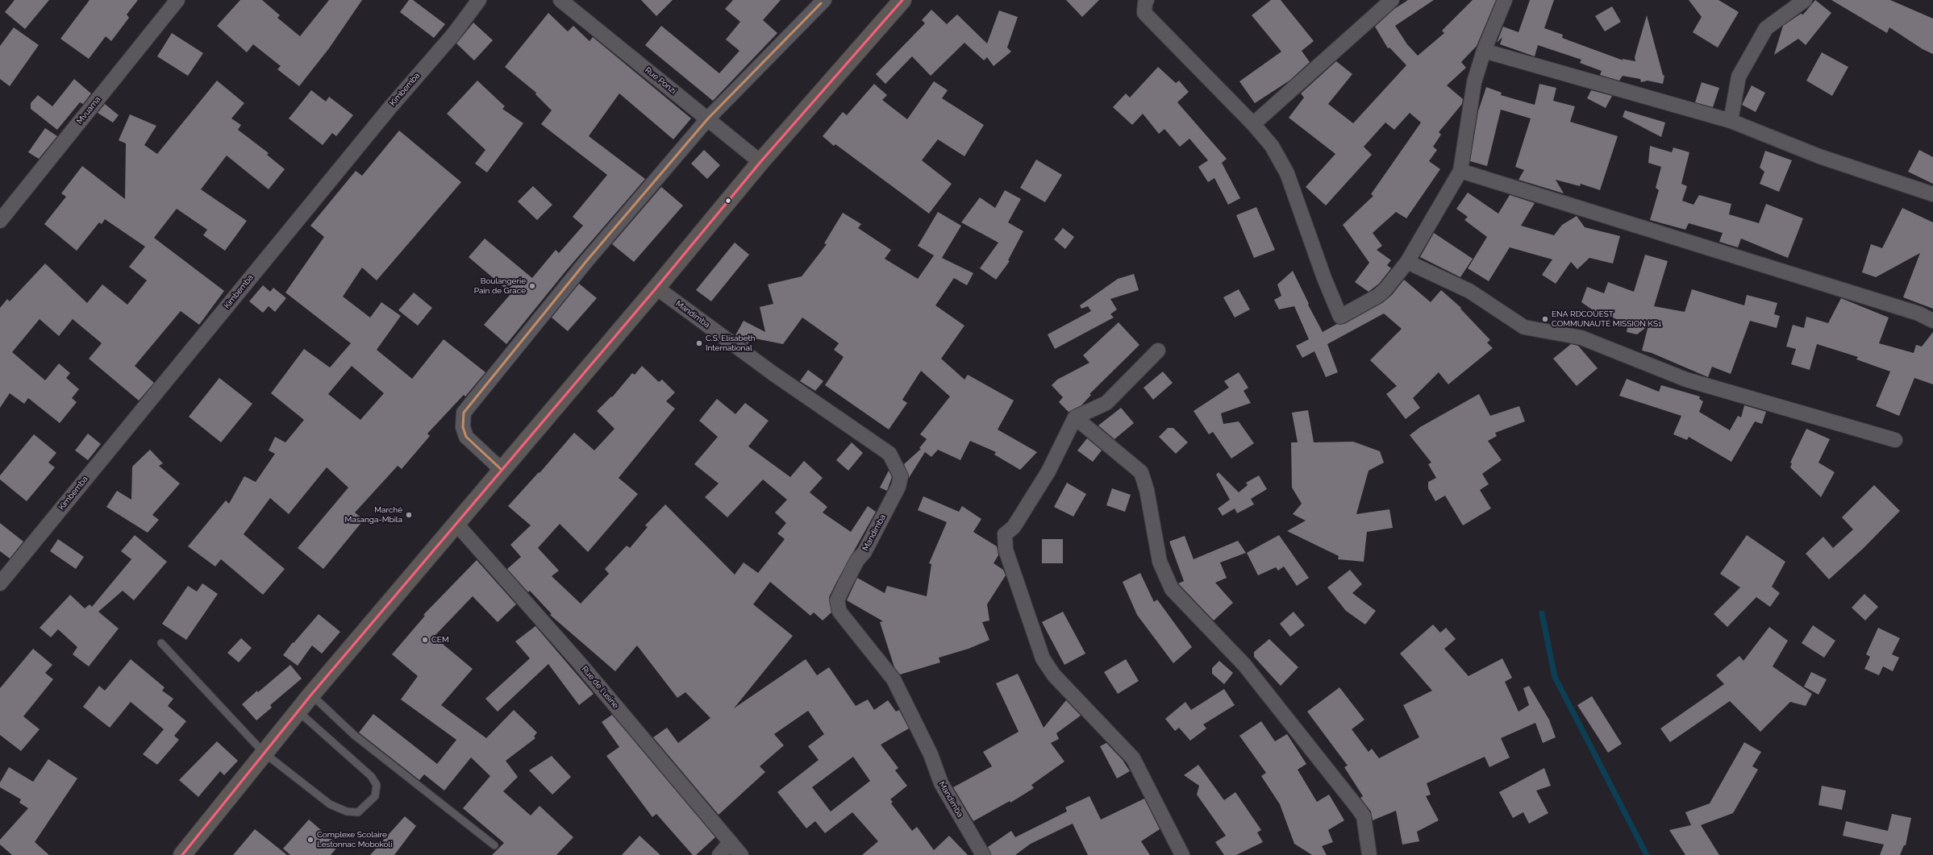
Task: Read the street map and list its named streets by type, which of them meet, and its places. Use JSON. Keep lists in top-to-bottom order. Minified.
{"streets":{"street":["Rue Ponzi","Kimbemba","Mvuama","Mandimba","Rue de l'usine"]},"places":["Boulangerie Pain de Grace","ENA RDCOUEST COMMUNAUTÉ MISSION KS1","C.S. Elisabeth International","Marché Masanga-Mbila","CEM","Complexe Scolaire Lestonnac Mobokoli"]}
